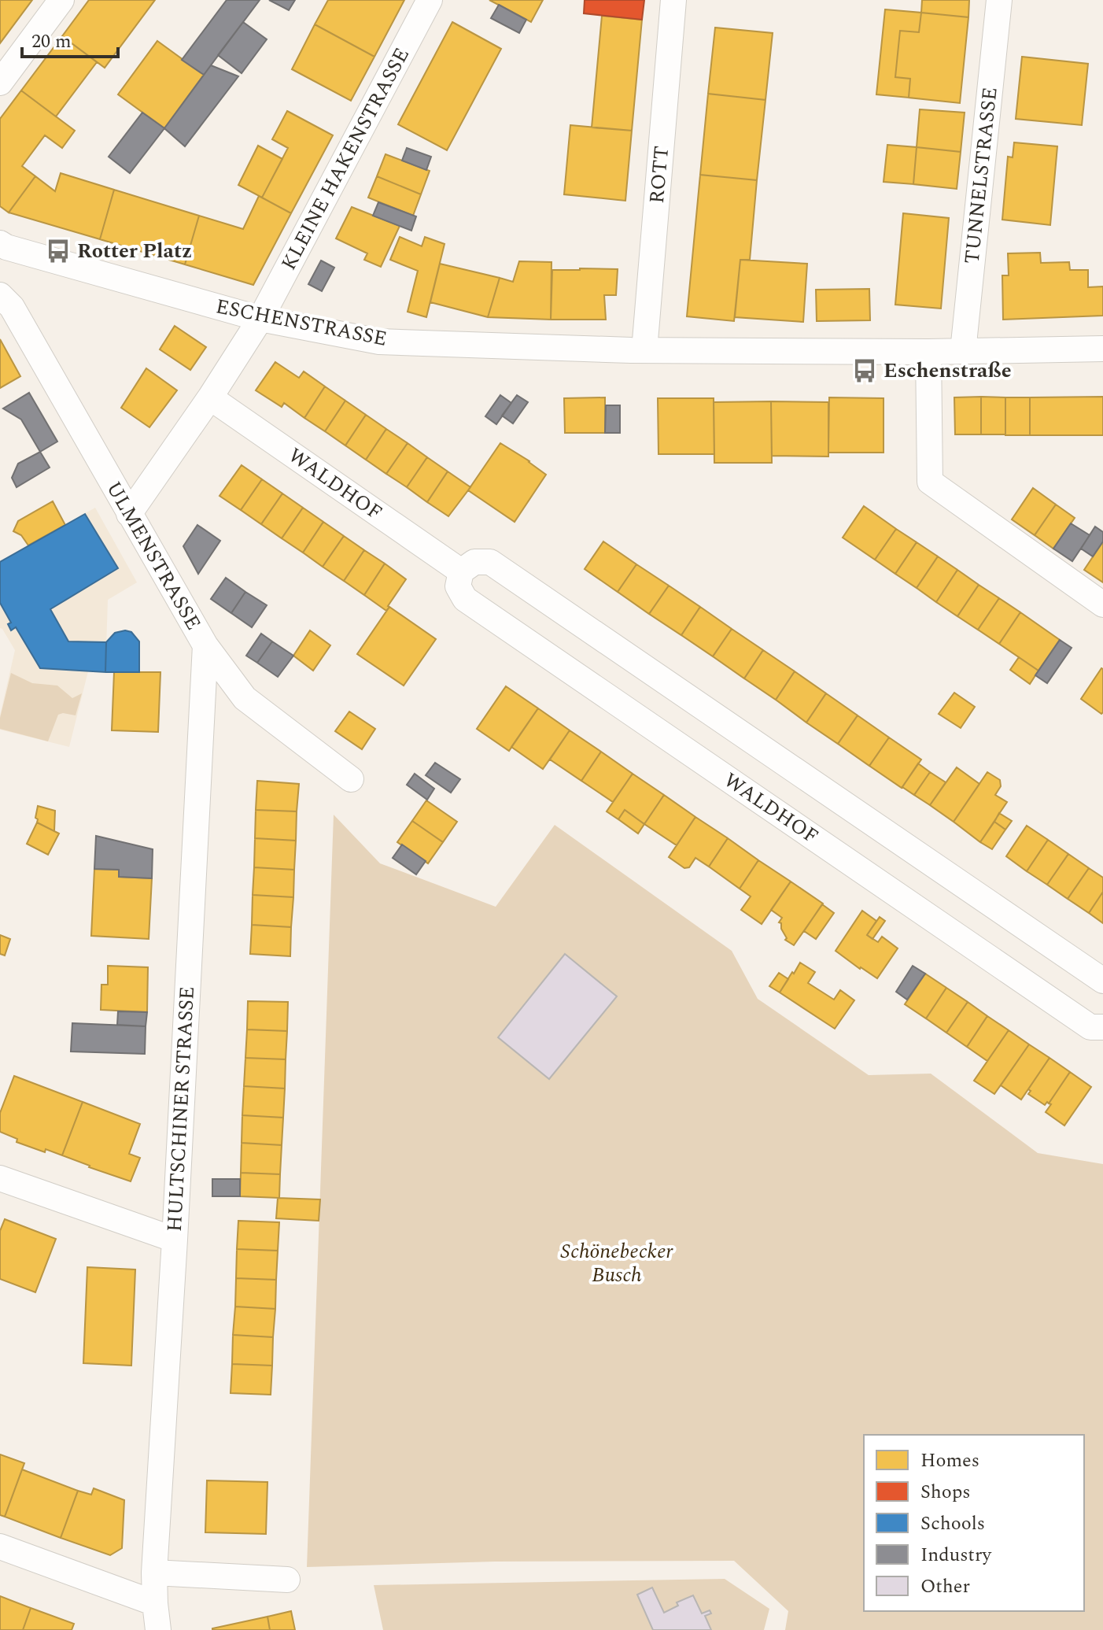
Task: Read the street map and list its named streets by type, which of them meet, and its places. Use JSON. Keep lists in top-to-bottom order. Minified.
{"streets":{"street":["KLEINE HAKENSTRASSE","ROTT","TUNNELSTRASSE","ESCHENSTRASSE","WALDHOF","ULMENSTRASSE","HULTSCHINER STRASSE"]},"crossings":[["KLEINE HAKENSTRASSE","ESCHENSTRASSE"],["ROTT","ESCHENSTRASSE"],["TUNNELSTRASSE","ESCHENSTRASSE"],["ULMENSTRASSE","HULTSCHINER STRASSE"]],"parks":["Schönebecker Busch"],"places":{"bus stop":["Rotter Platz","Eschenstraße"]},"legend":["Homes","Shops","Schools","Industry","Other"],"scale_bar":"20 m"}
